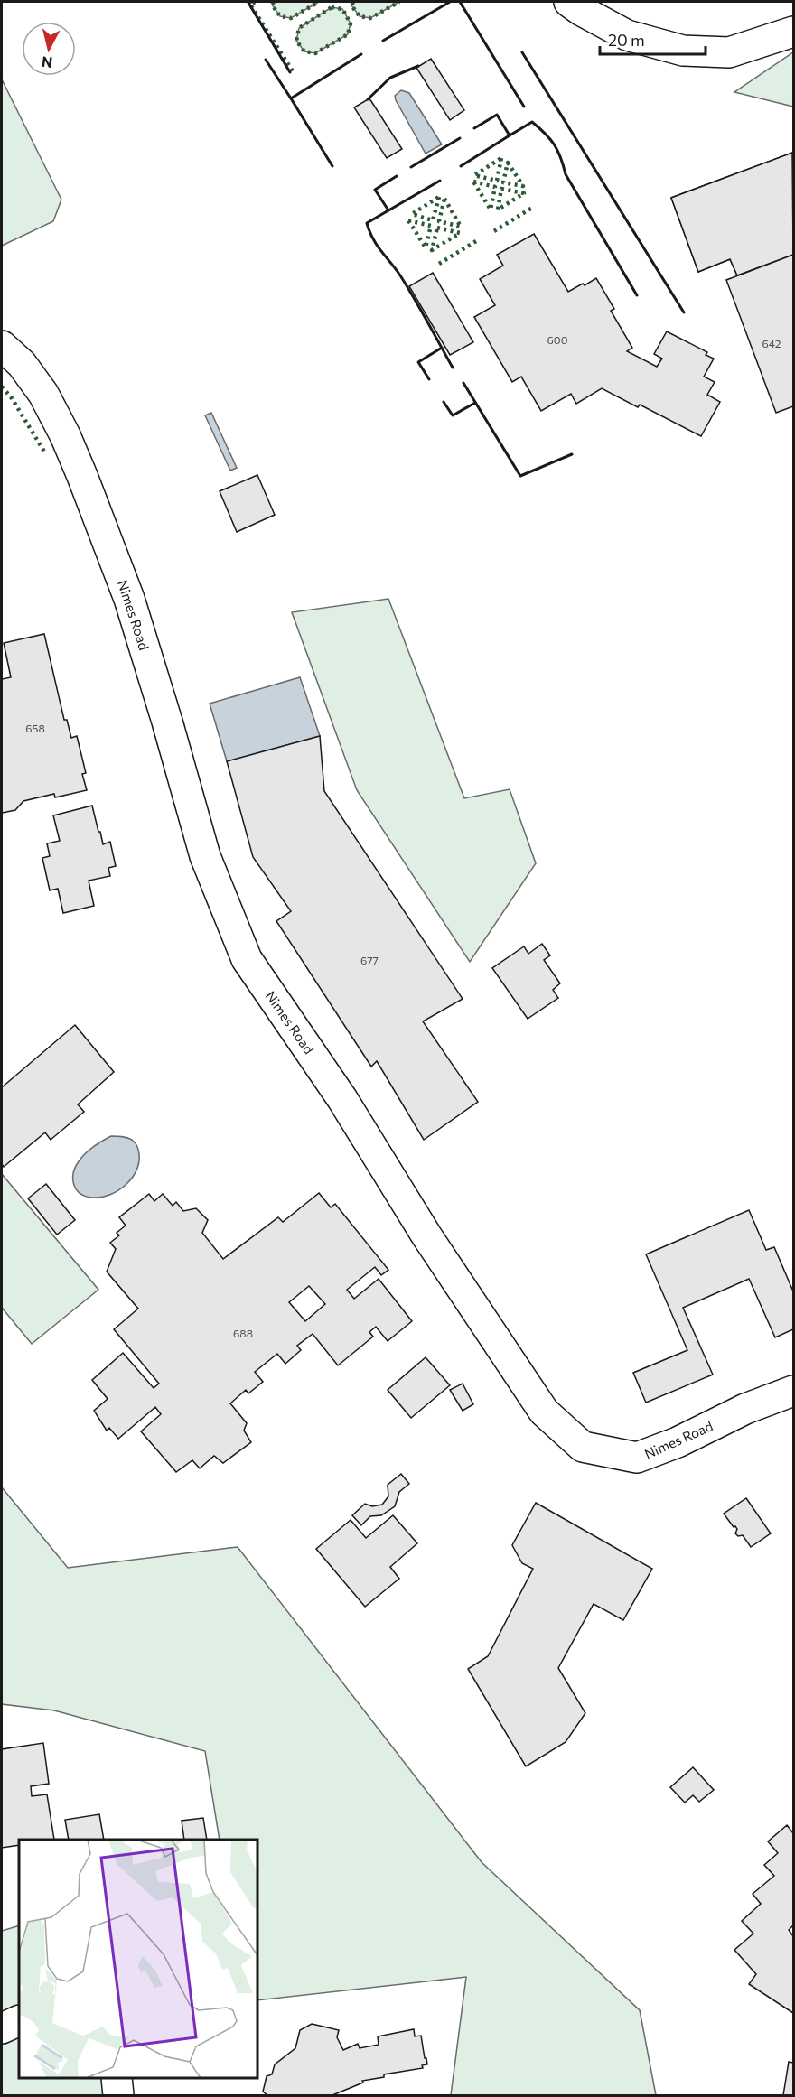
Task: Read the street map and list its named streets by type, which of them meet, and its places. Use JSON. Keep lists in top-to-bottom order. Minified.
{"streets":{"street":["Nimes Road"]},"house_numbers":["600","642","658","677","688"],"scale_bar":"20 m","north":"bottom"}
